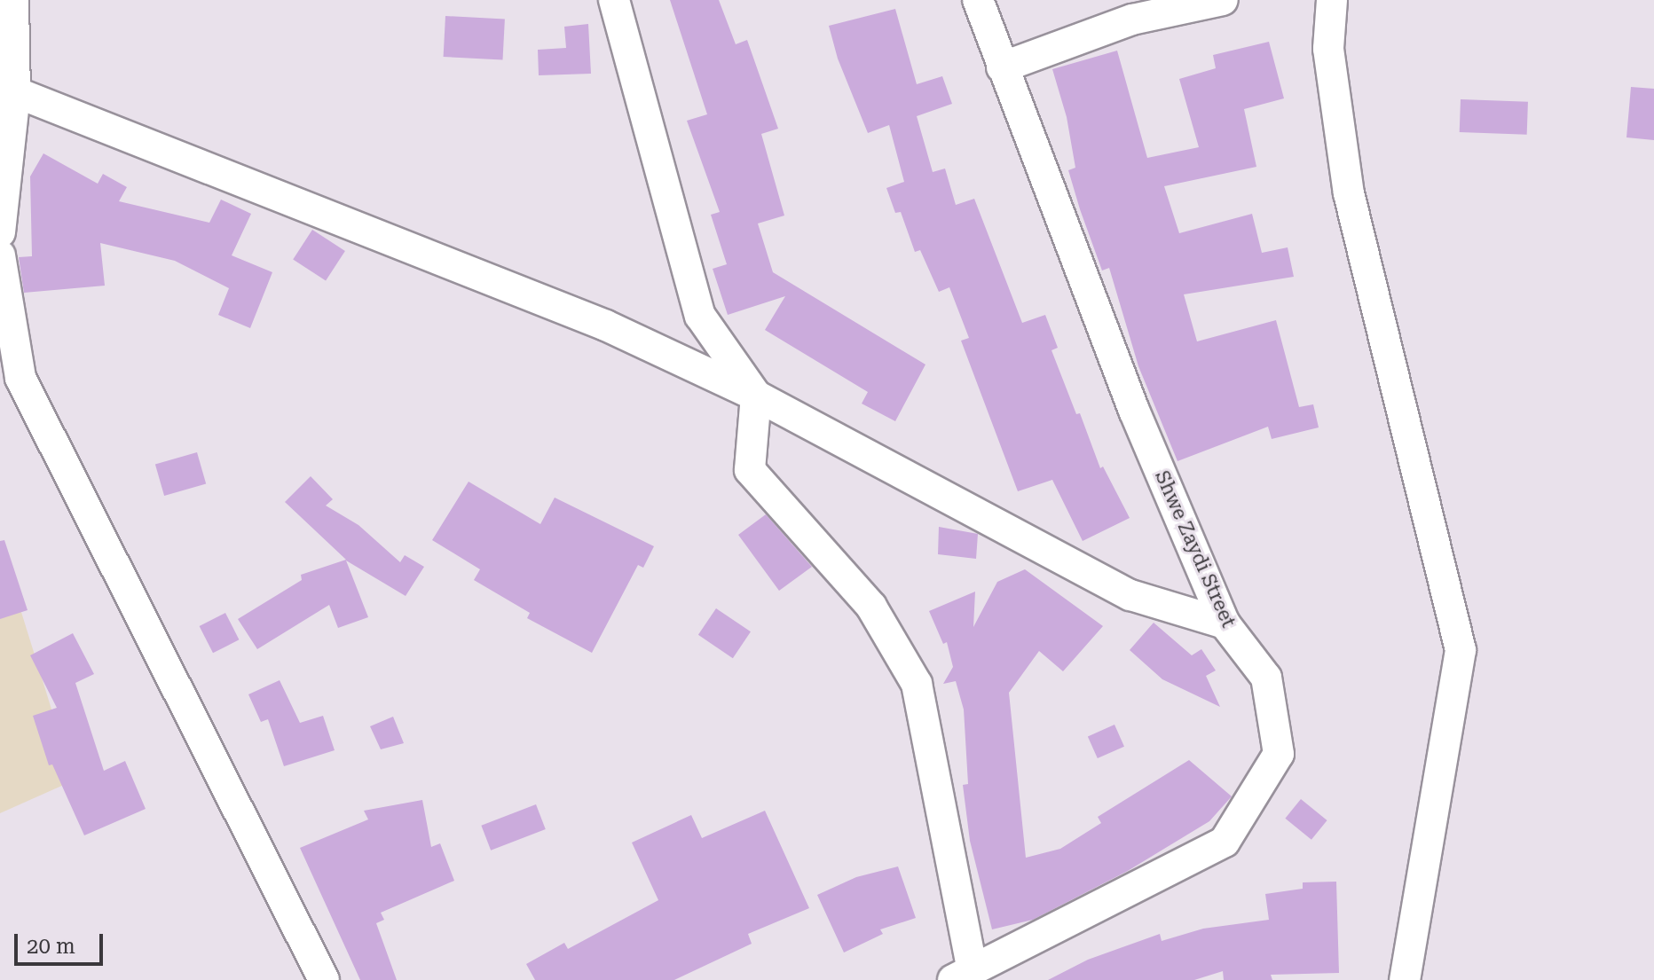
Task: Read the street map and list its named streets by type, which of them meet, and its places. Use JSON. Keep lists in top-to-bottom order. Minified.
{"streets":{"street":["Shwe Zaydi Street"]},"scale_bar":"20 m"}
